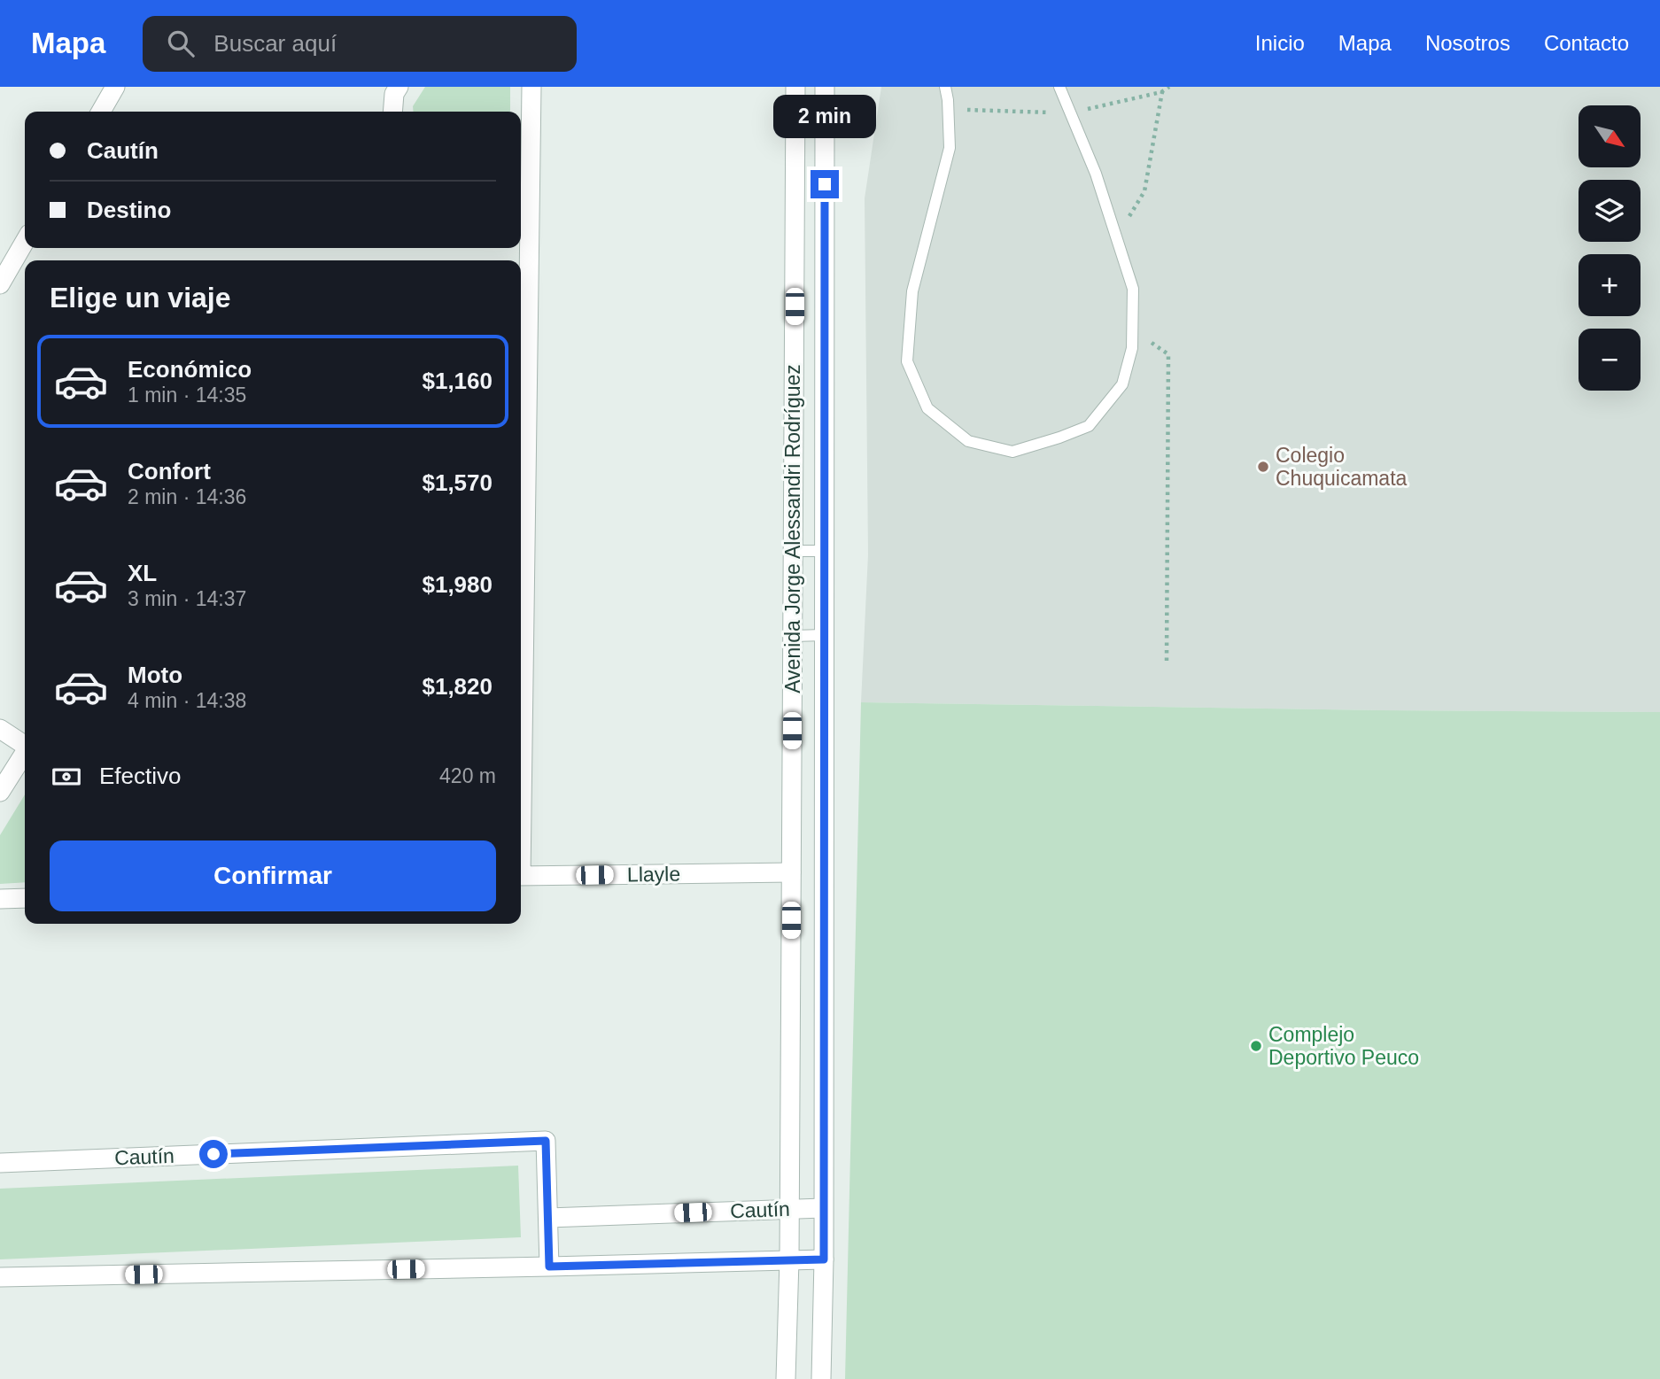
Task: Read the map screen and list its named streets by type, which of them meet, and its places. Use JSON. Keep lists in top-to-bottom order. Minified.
{"streets":{"street":["Avenida Jorge Alessandri Rodríguez","Llayle","Cautín"]},"crossings":[["Avenida Jorge Alessandri Rodríguez","Llayle"],["Avenida Jorge Alessandri Rodríguez","Cautín"]],"places":["Colegio Chuquicamata","Complejo Deportivo Peuco"],"north":"bottom right","page":{"header":"Mapa","search":"Buscar aquí","nav":["Inicio","Mapa","Nosotros","Contacto"],"bubble":"2 min","map_buttons":["+","−"],"banner":["Cautín","Destino"],"heading":"Elige un viaje","list":[{"name":"Económico","note":"1 min · 14:35","value":"$1,160"},{"name":"Confort","note":"2 min · 14:36","value":"$1,570"},{"name":"XL","note":"3 min · 14:37","value":"$1,980"},{"name":"Moto","note":"4 min · 14:38","value":"$1,820"}],"pay":["Efectivo","420 m"],"buttons":"Confirmar"}}
